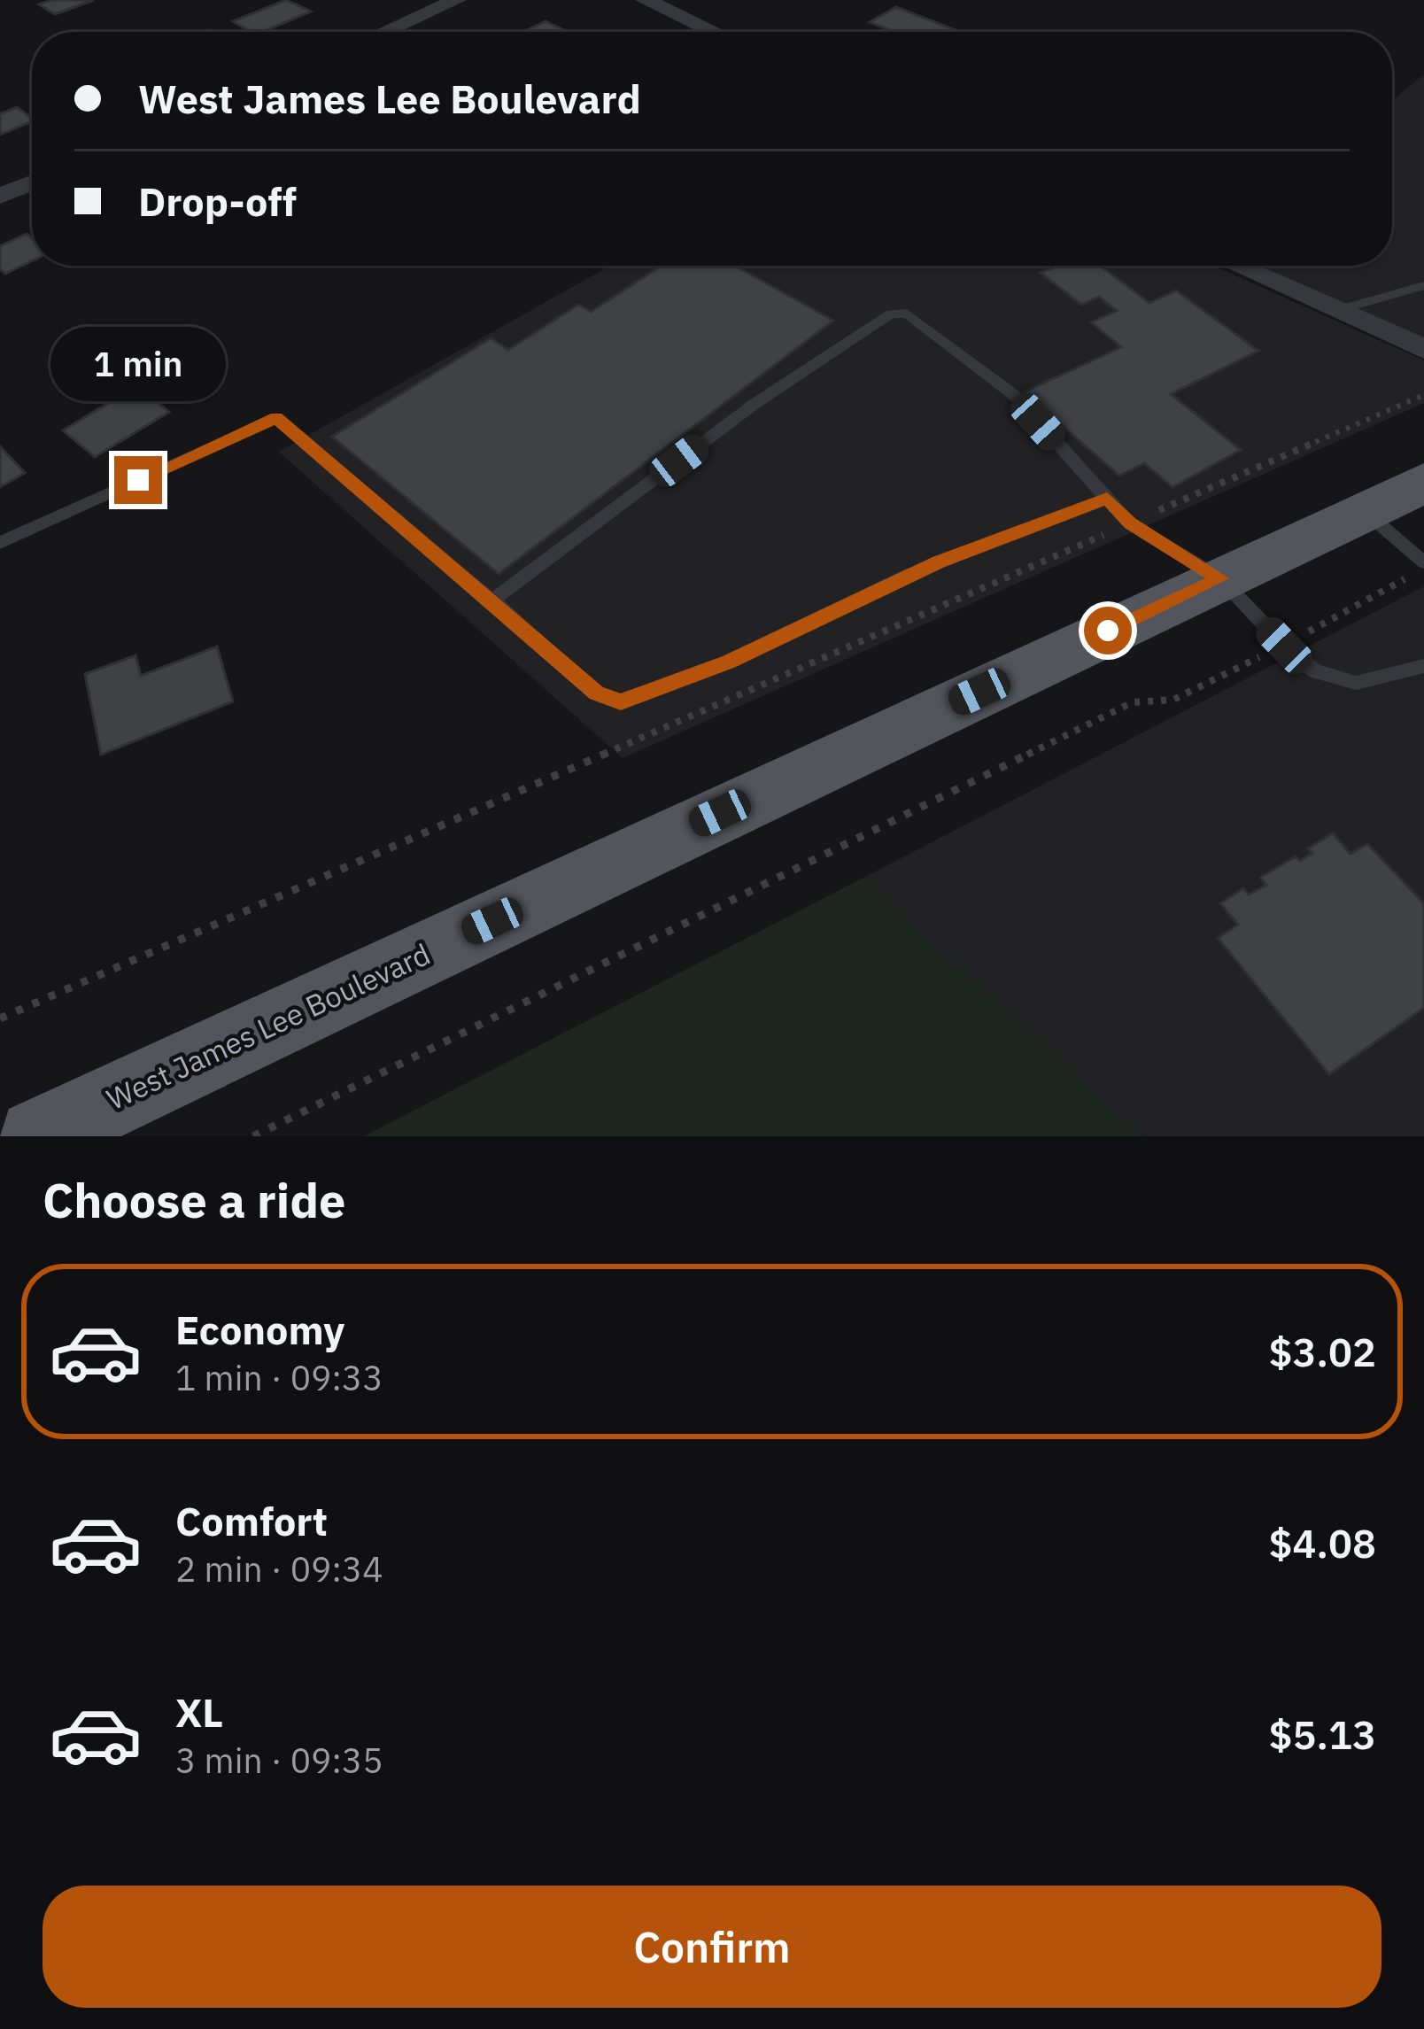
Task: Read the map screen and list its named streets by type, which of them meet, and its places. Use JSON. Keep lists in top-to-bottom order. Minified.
{"streets":{"main road":["West James Lee Boulevard"]},"page":{"banner":["West James Lee Boulevard","Drop-off"],"bubble":"1 min","heading":"Choose a ride","list":[{"name":"Economy","note":"1 min · 09:33","value":"$3.02"},{"name":"Comfort","note":"2 min · 09:34","value":"$4.08"},{"name":"XL","note":"3 min · 09:35","value":"$5.13"}],"buttons":"Confirm"}}
